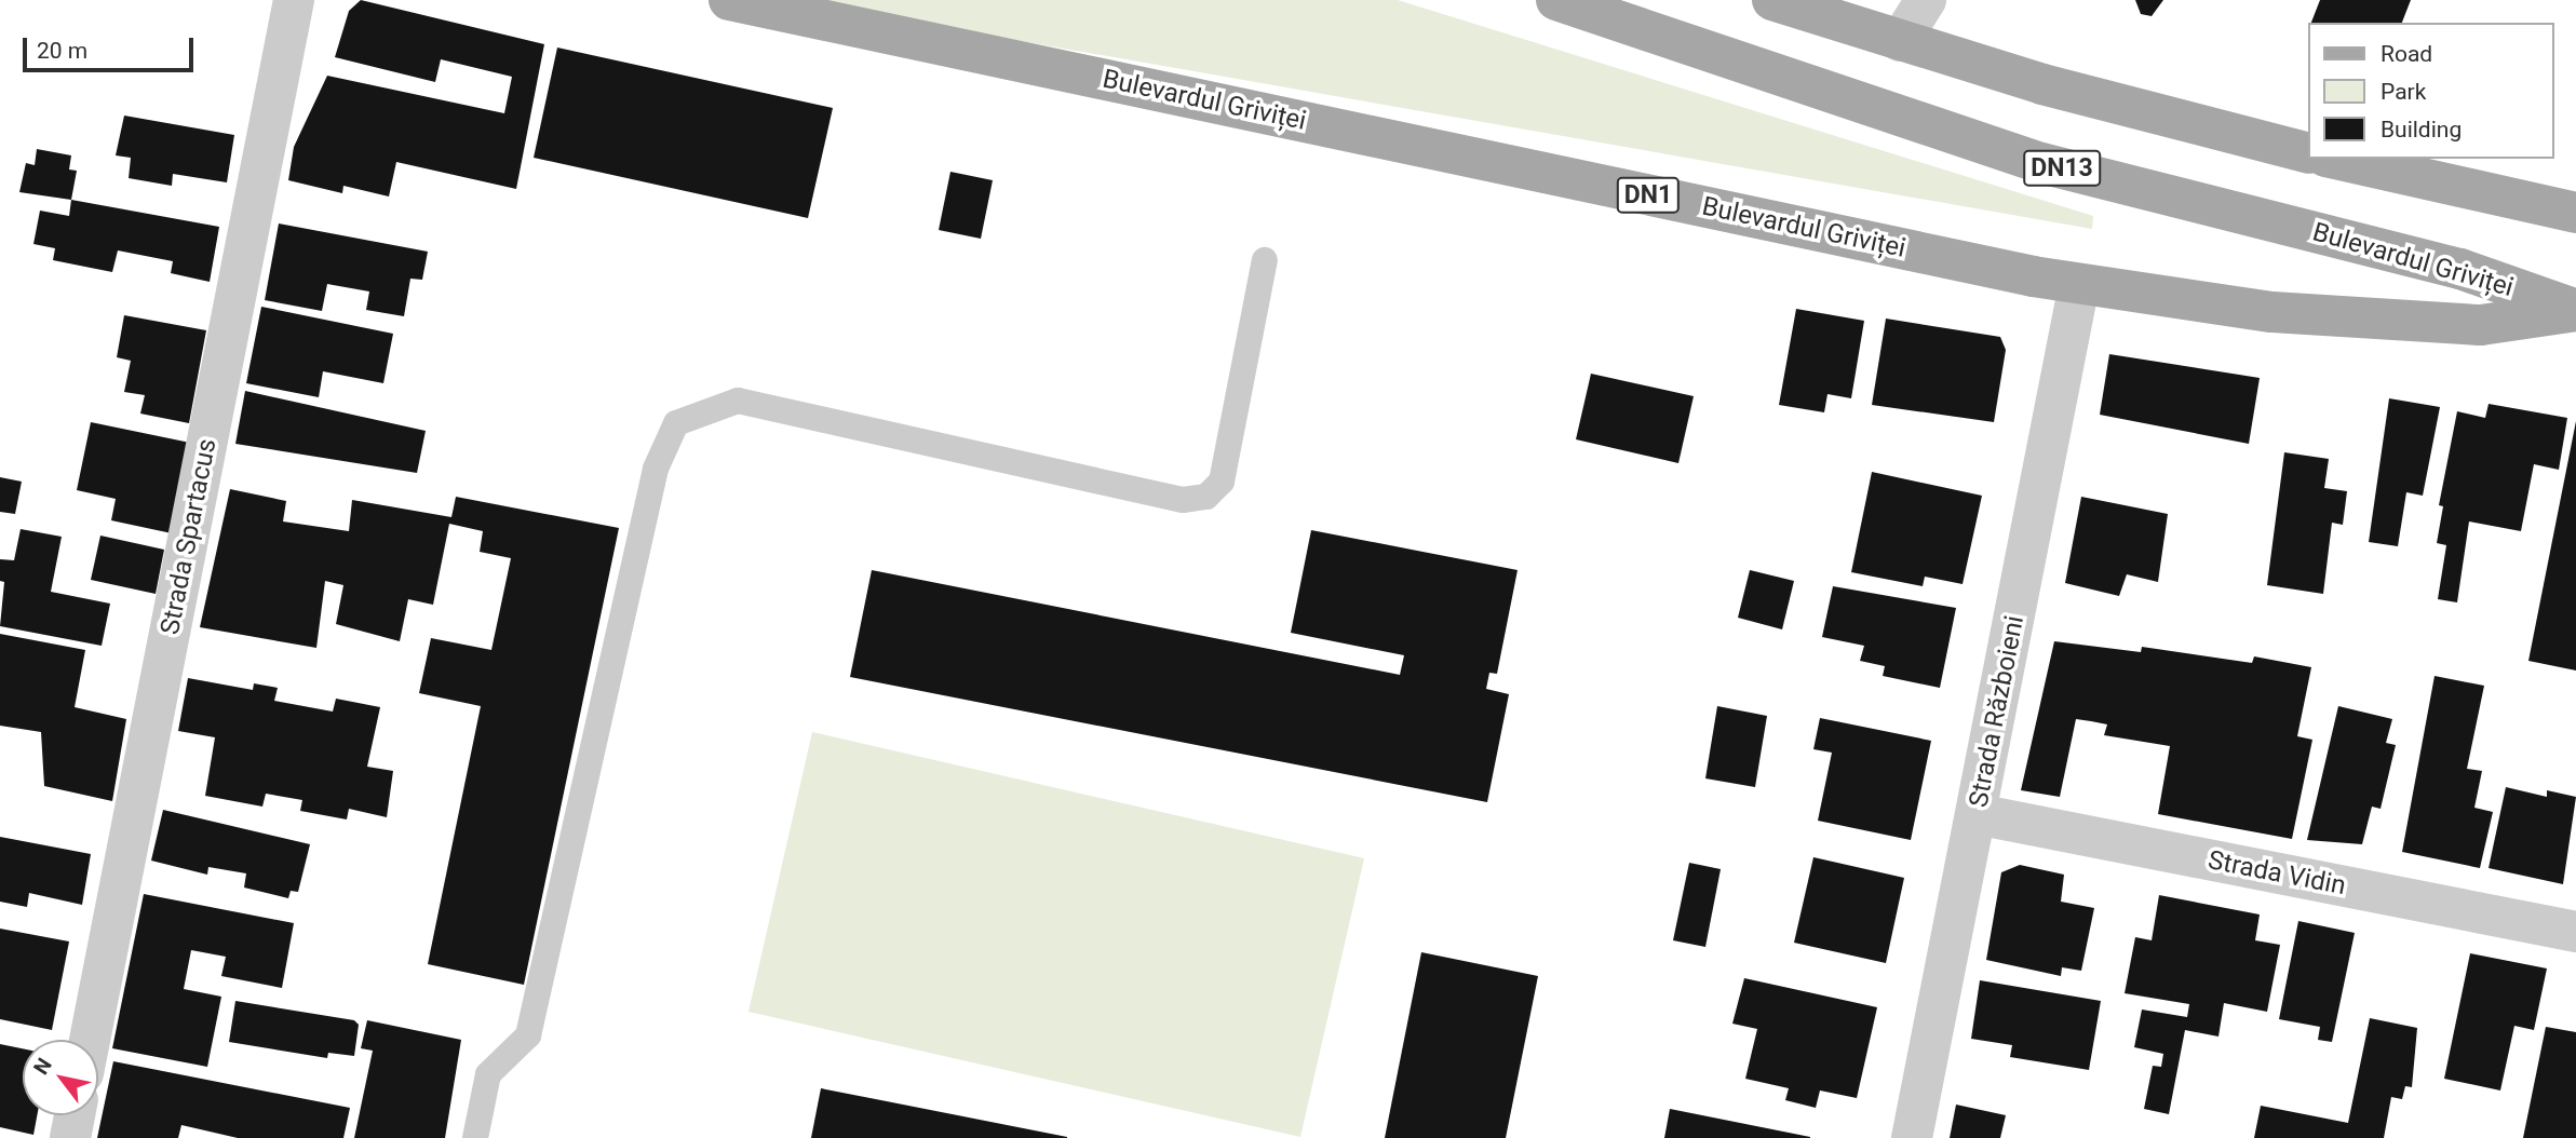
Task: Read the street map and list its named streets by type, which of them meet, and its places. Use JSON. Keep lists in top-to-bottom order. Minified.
{"streets":{"main road":["Bulevardul Griviței","DN13","DN1"],"street":["Strada Spartacus","Strada Războieni","Strada Vidin"]},"crossings":[["Bulevardul Griviței","Strada Războieni"],["Strada Războieni","Strada Vidin"]],"legend":["Road","Park","Building"],"scale_bar":"20 m","north":"top left"}
